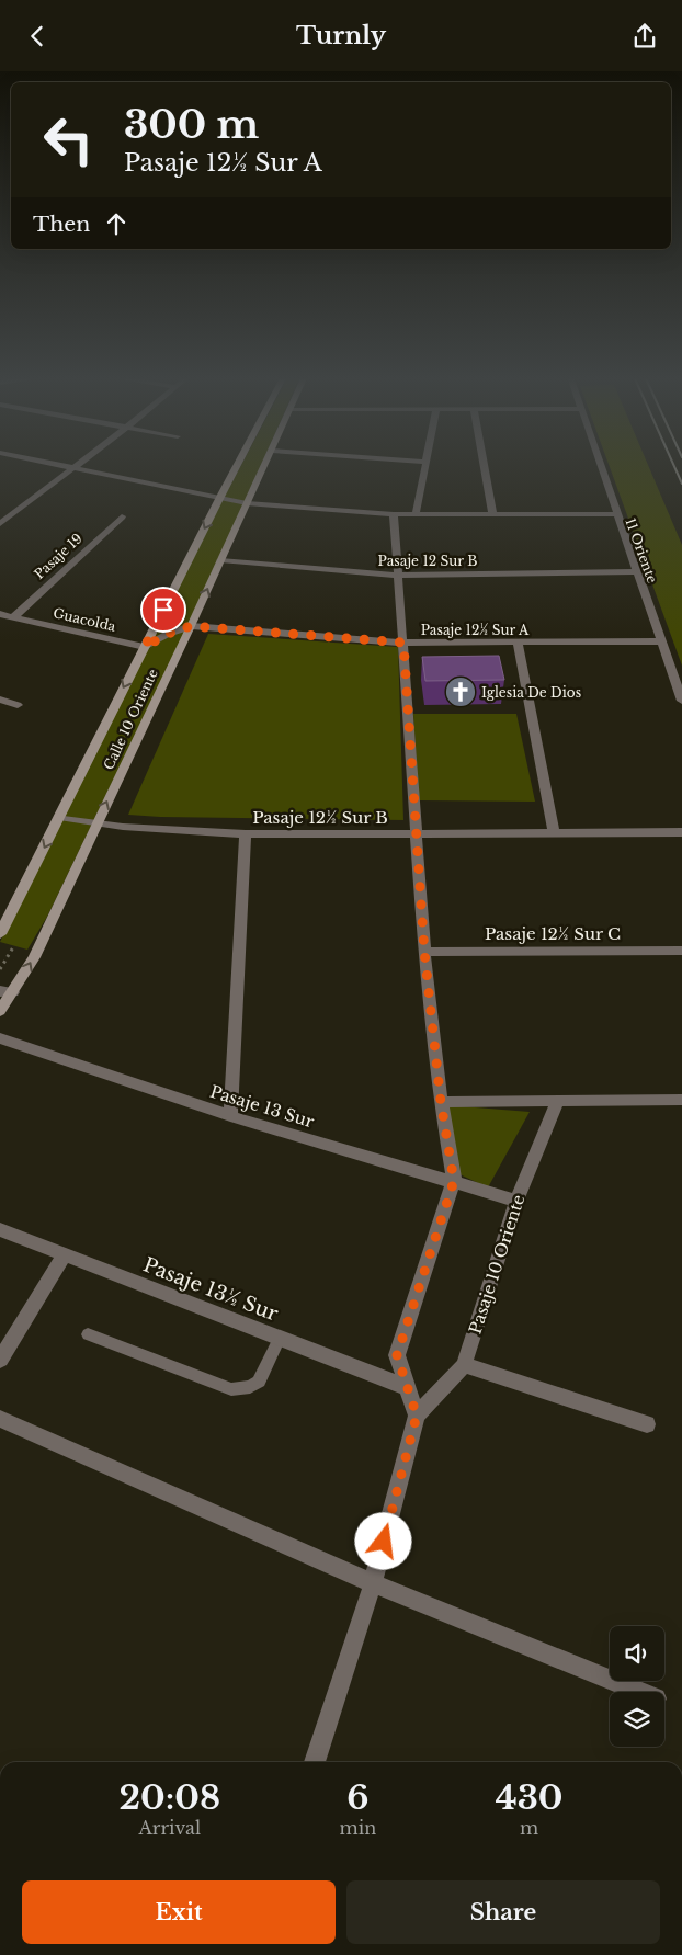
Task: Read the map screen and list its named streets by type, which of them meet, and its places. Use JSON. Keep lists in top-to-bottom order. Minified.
{"streets":{"main road":["Calle 10 Oriente"],"street":["11 Oriente","Pasaje 19","Pasaje 12 Sur B","Guacolda","Pasaje 12½ Sur A","Pasaje 12½ Sur B","Pasaje 12½ Sur C","Pasaje 13 Sur","Pasaje 10 Oriente","Pasaje 13½ Sur"]},"crossings":[["11 Oriente","Pasaje 12 Sur B"],["11 Oriente","Pasaje 12½ Sur A"],["Pasaje 19","Guacolda"],["Pasaje 12 Sur B","Calle 10 Oriente"],["Guacolda","Calle 10 Oriente"],["Pasaje 12½ Sur A","Calle 10 Oriente"],["Calle 10 Oriente","Pasaje 12½ Sur B"],["Pasaje 13 Sur","Pasaje 10 Oriente"]],"places":{"church":["Iglesia De Dios"]},"page":{"header":"Turnly","turn":["300 m","Pasaje 12½ Sur A"],"then":"Then","eta":["20:08","Arrival","6","min","430","m"],"buttons":["Exit","Share"]}}
